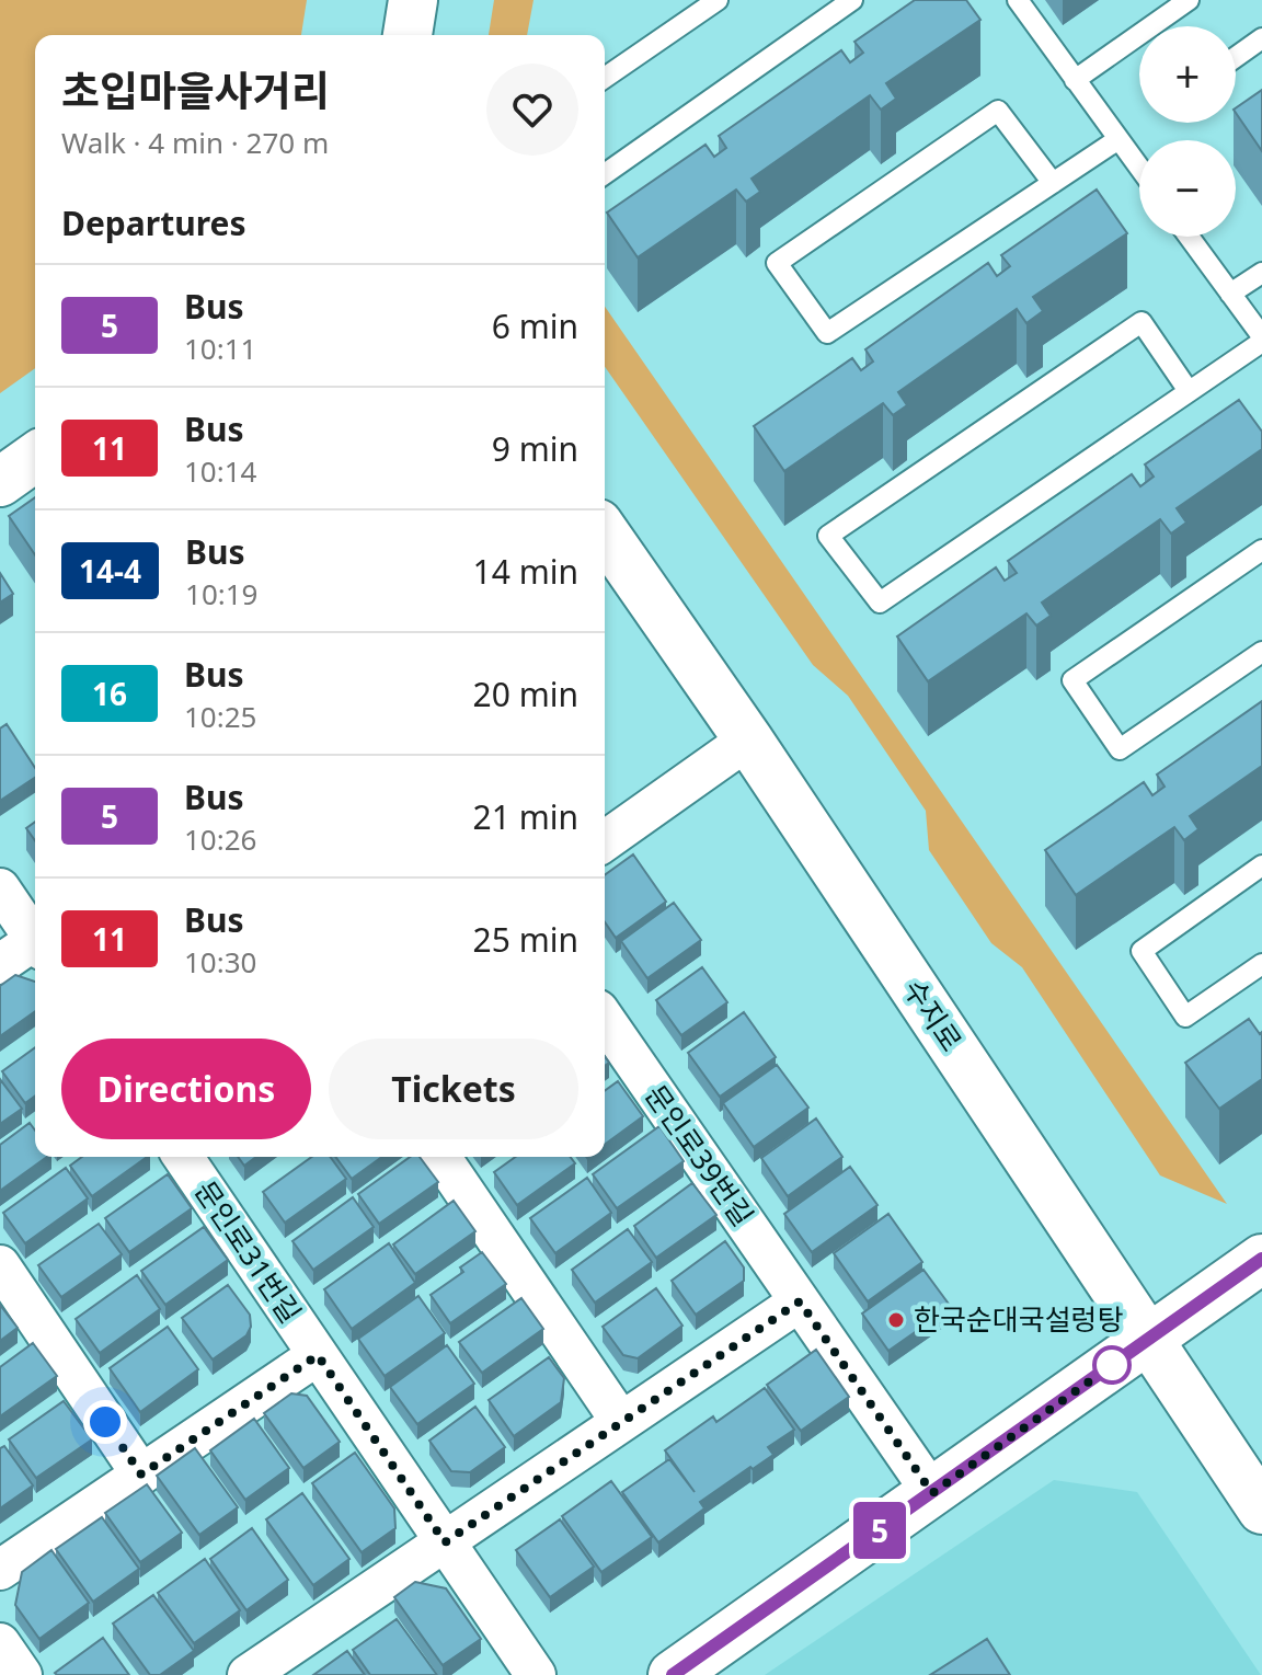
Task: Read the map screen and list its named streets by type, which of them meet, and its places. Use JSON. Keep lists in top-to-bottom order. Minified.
{"streets":{"main road":["수지로"],"street":["문인로39번길","문인로31번길"]},"places":["한국순대국설렁탕"],"lines":["bus line 5"],"page":{"on_map":"5","map_buttons":["+","−"],"heading":[["초입마을사거리","Walk · 4 min · 270 m"],"Departures"],"list":[{"mark":"5","name":"Bus","note":"10:11","value":"6 min"},{"mark":"11","name":"Bus","note":"10:14","value":"9 min"},{"mark":"14-4","name":"Bus","note":"10:19","value":"14 min"},{"mark":"16","name":"Bus","note":"10:25","value":"20 min"},{"mark":"5","name":"Bus","note":"10:26","value":"21 min"},{"mark":"11","name":"Bus","note":"10:30","value":"25 min"}],"buttons":["Directions","Tickets"]}}
